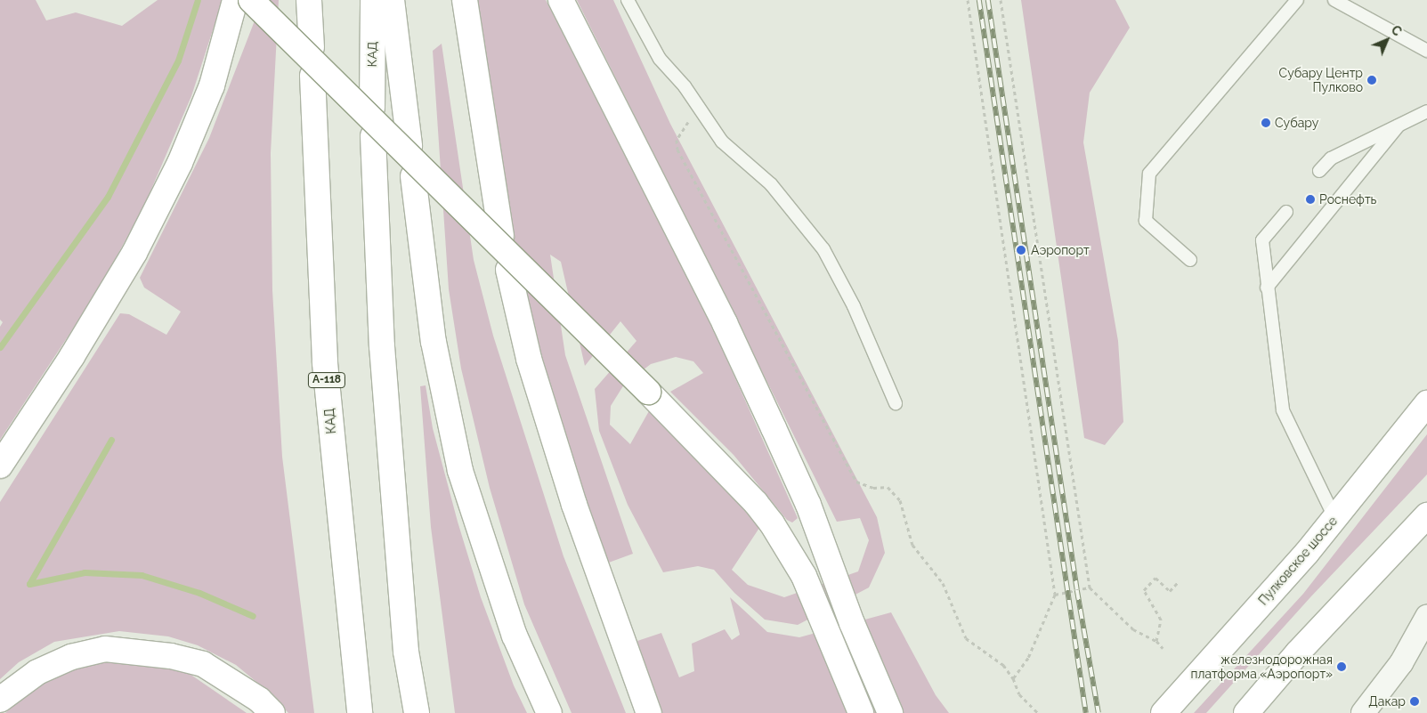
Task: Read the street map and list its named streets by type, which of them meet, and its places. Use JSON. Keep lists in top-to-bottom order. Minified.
{"streets":{"main road":["КАД","А-118","Пулковское шоссе"]},"places":["Субару Центр Пулково","Субару","Роснефть","Аэропорт","железнодорожная платформа «Аэропорт»","Дакар"],"north":"top right"}
